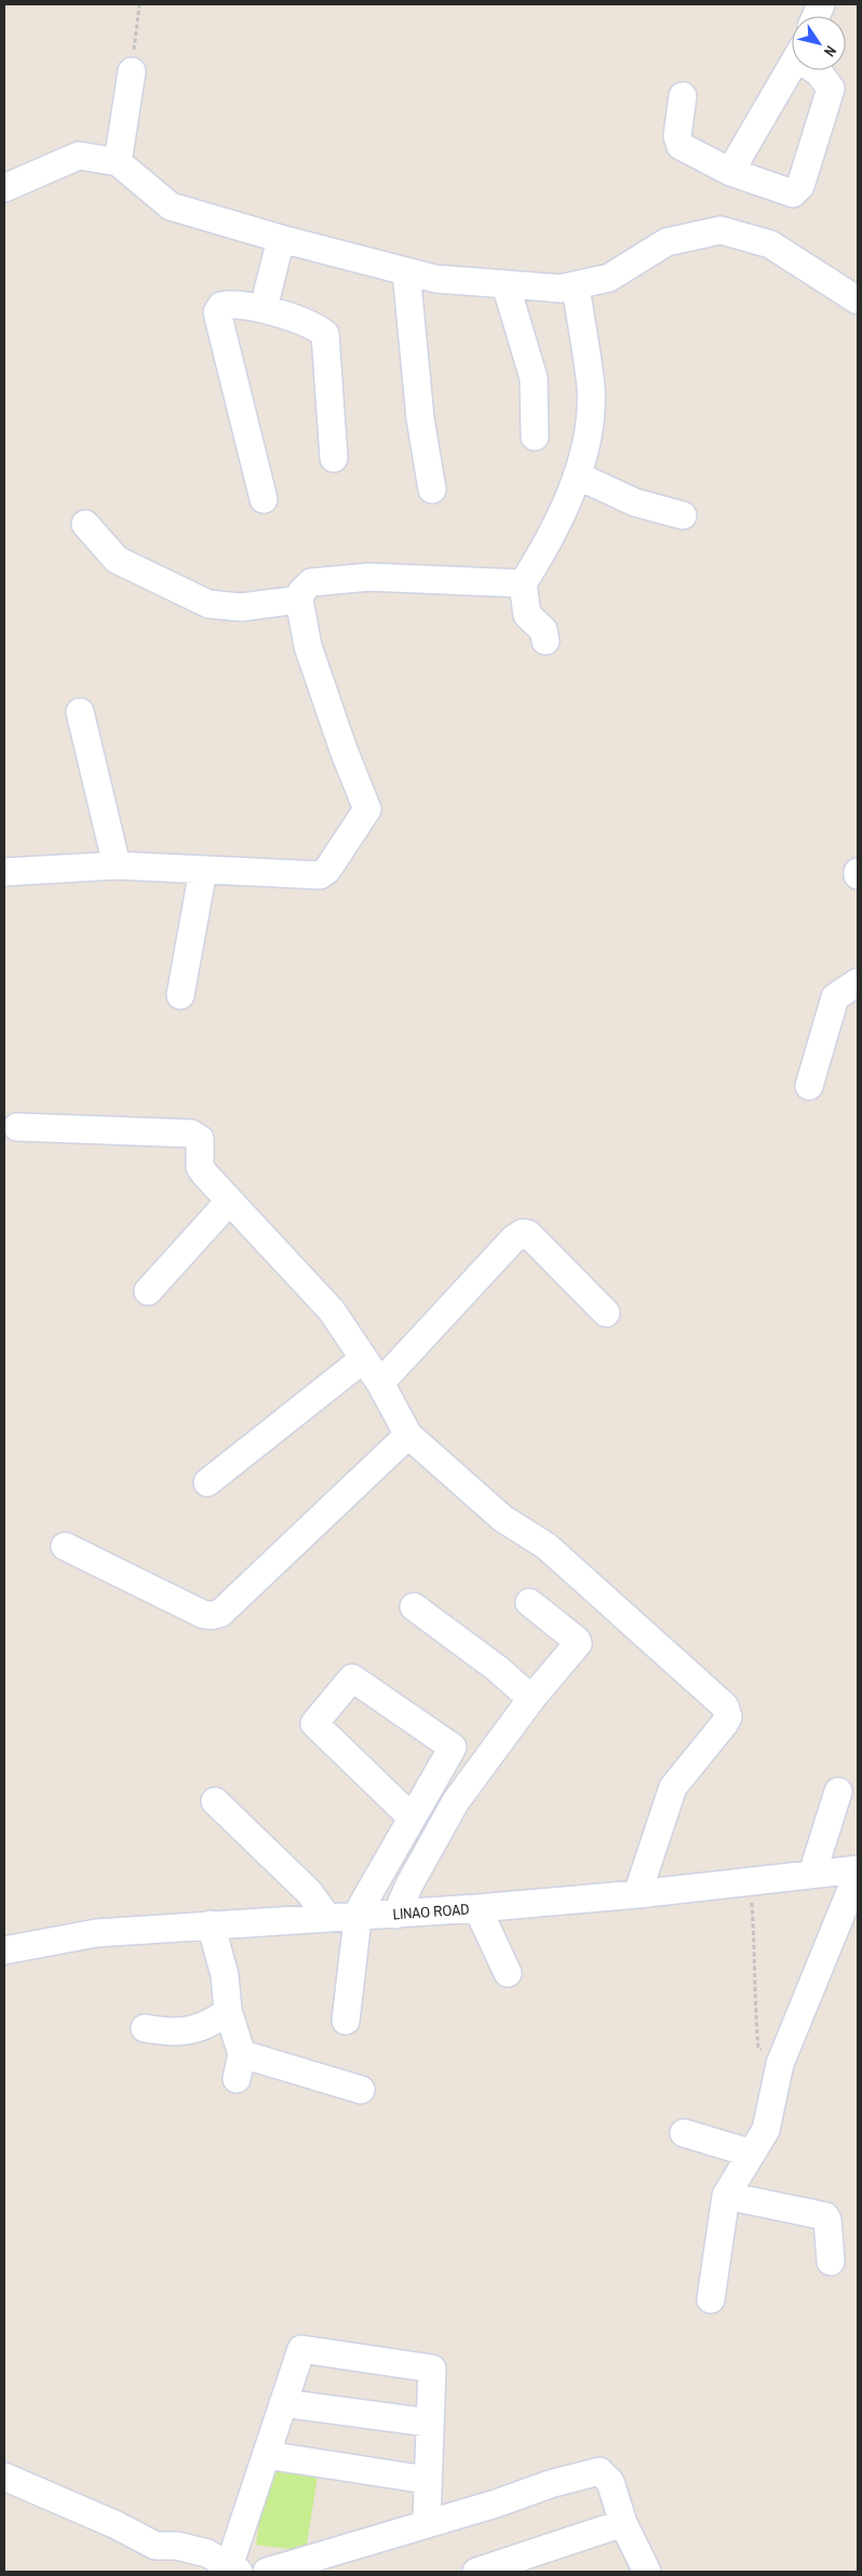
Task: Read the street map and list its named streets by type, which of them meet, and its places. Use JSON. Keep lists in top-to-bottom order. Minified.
{"streets":{"street":["LINAO ROAD"]},"north":"bottom right"}
